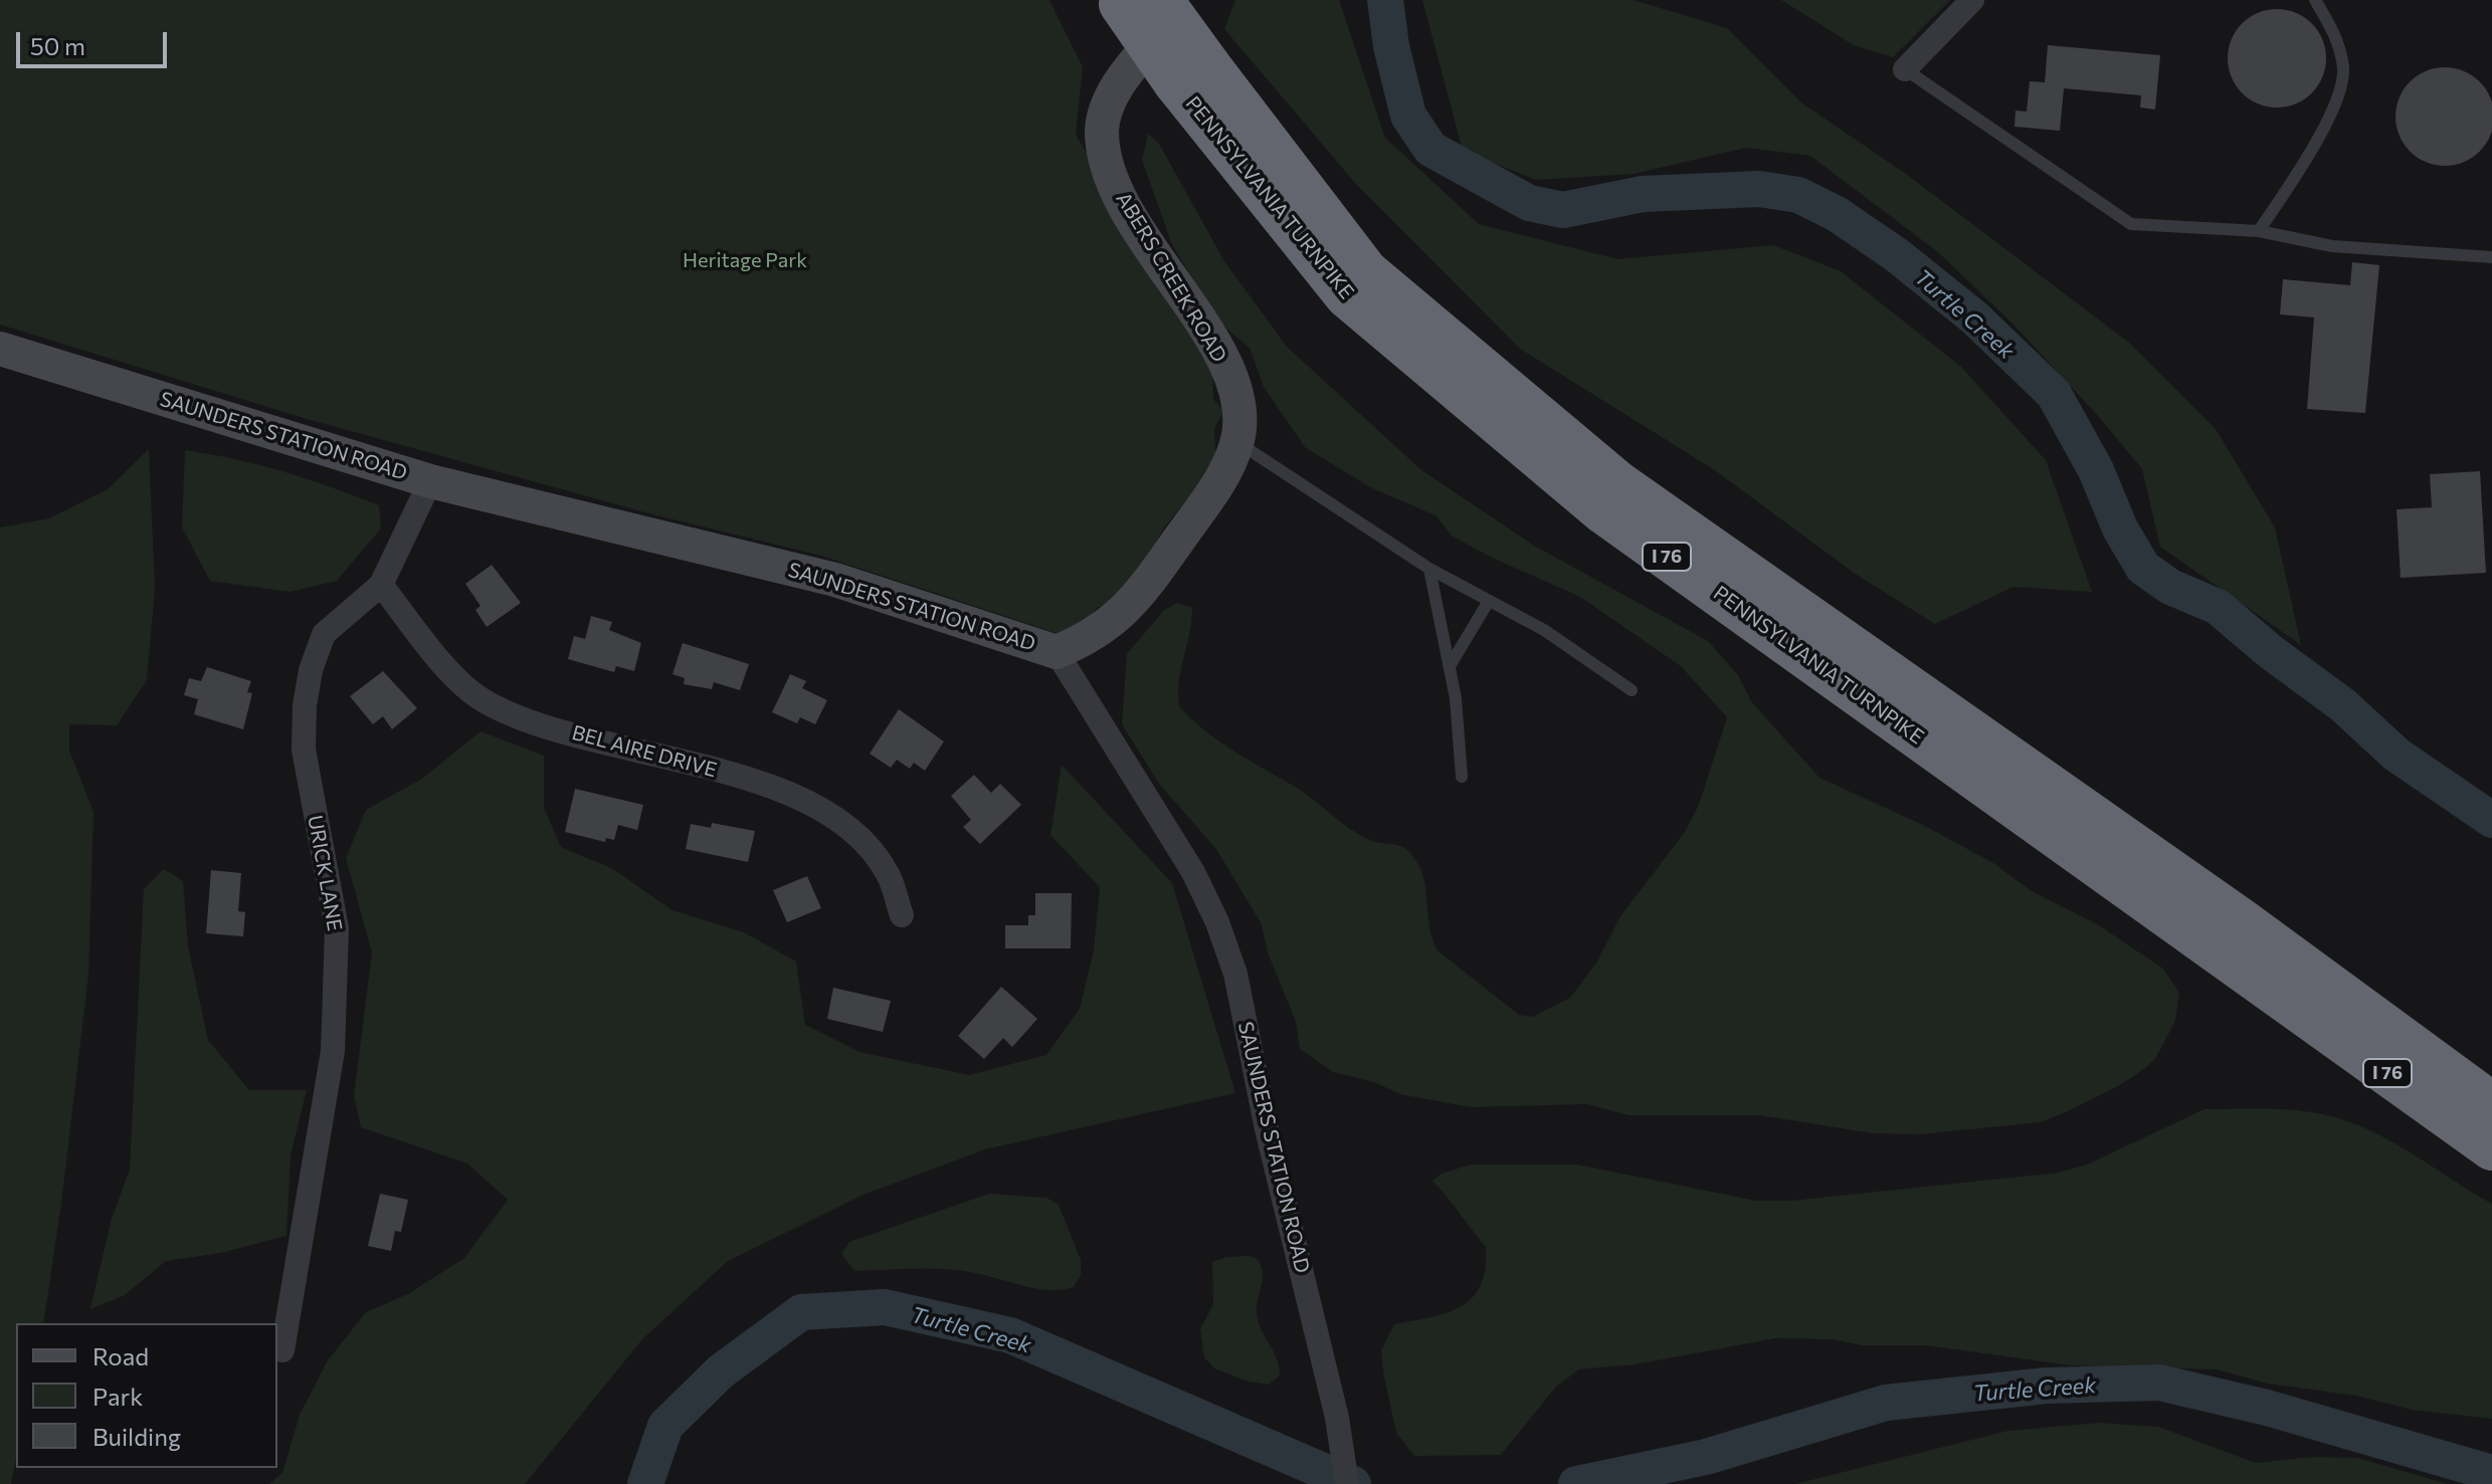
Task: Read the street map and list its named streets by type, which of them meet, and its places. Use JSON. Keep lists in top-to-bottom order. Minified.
{"streets":{"highway":["PENNSYLVANIA TURNPIKE","I 76"],"street":["ABERS CREEK ROAD","SAUNDERS STATION ROAD","BEL AIRE DRIVE","URICK LANE"]},"crossings":[["ABERS CREEK ROAD","SAUNDERS STATION ROAD"],["SAUNDERS STATION ROAD","URICK LANE"],["BEL AIRE DRIVE","URICK LANE"]],"water":["Turtle Creek"],"parks":["Heritage Park"],"legend":["Road","Park","Building"],"scale_bar":"50 m"}
